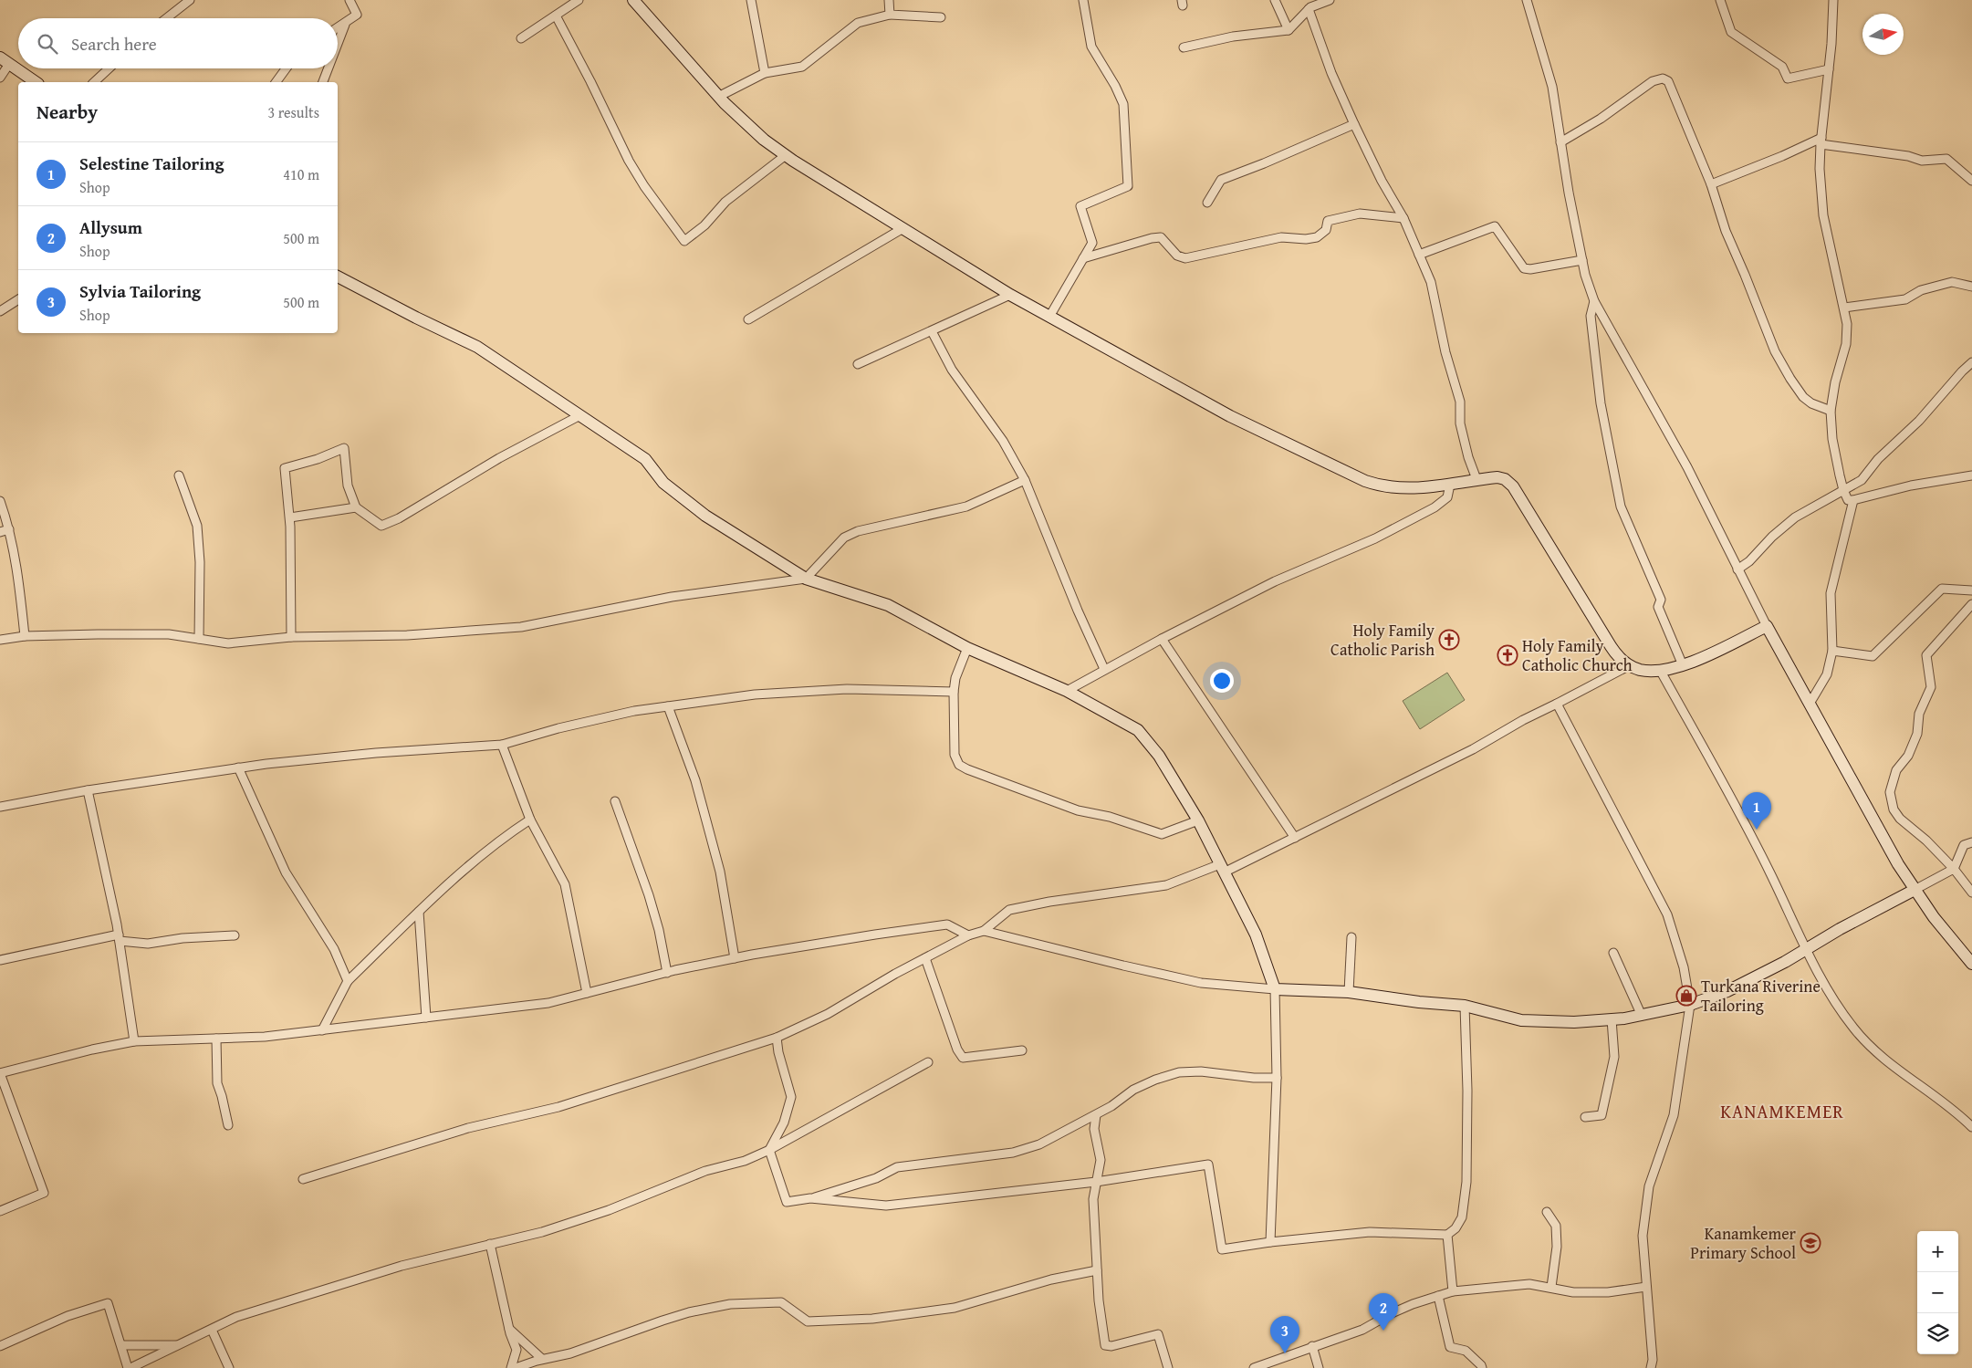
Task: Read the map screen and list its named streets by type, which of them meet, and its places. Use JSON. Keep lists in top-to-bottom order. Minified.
{"districts":["KANAMKEMER"],"places":{"church":["Holy Family Catholic Parish","Holy Family Catholic Church"],"shop":["Turkana Riverine Tailoring"],"school or university":["Kanamkemer Primary School"]},"north":"right","page":{"search":"Search here","heading":["Nearby","3 results"],"list":[{"mark":"1","name":"Selestine Tailoring","note":"Shop","value":"410 m"},{"mark":"2","name":"Allysum","note":"Shop","value":"500 m"},{"mark":"3","name":"Sylvia Tailoring","note":"Shop","value":"500 m"}],"pins":["1","2","3"],"map_buttons":["+","−"]}}
